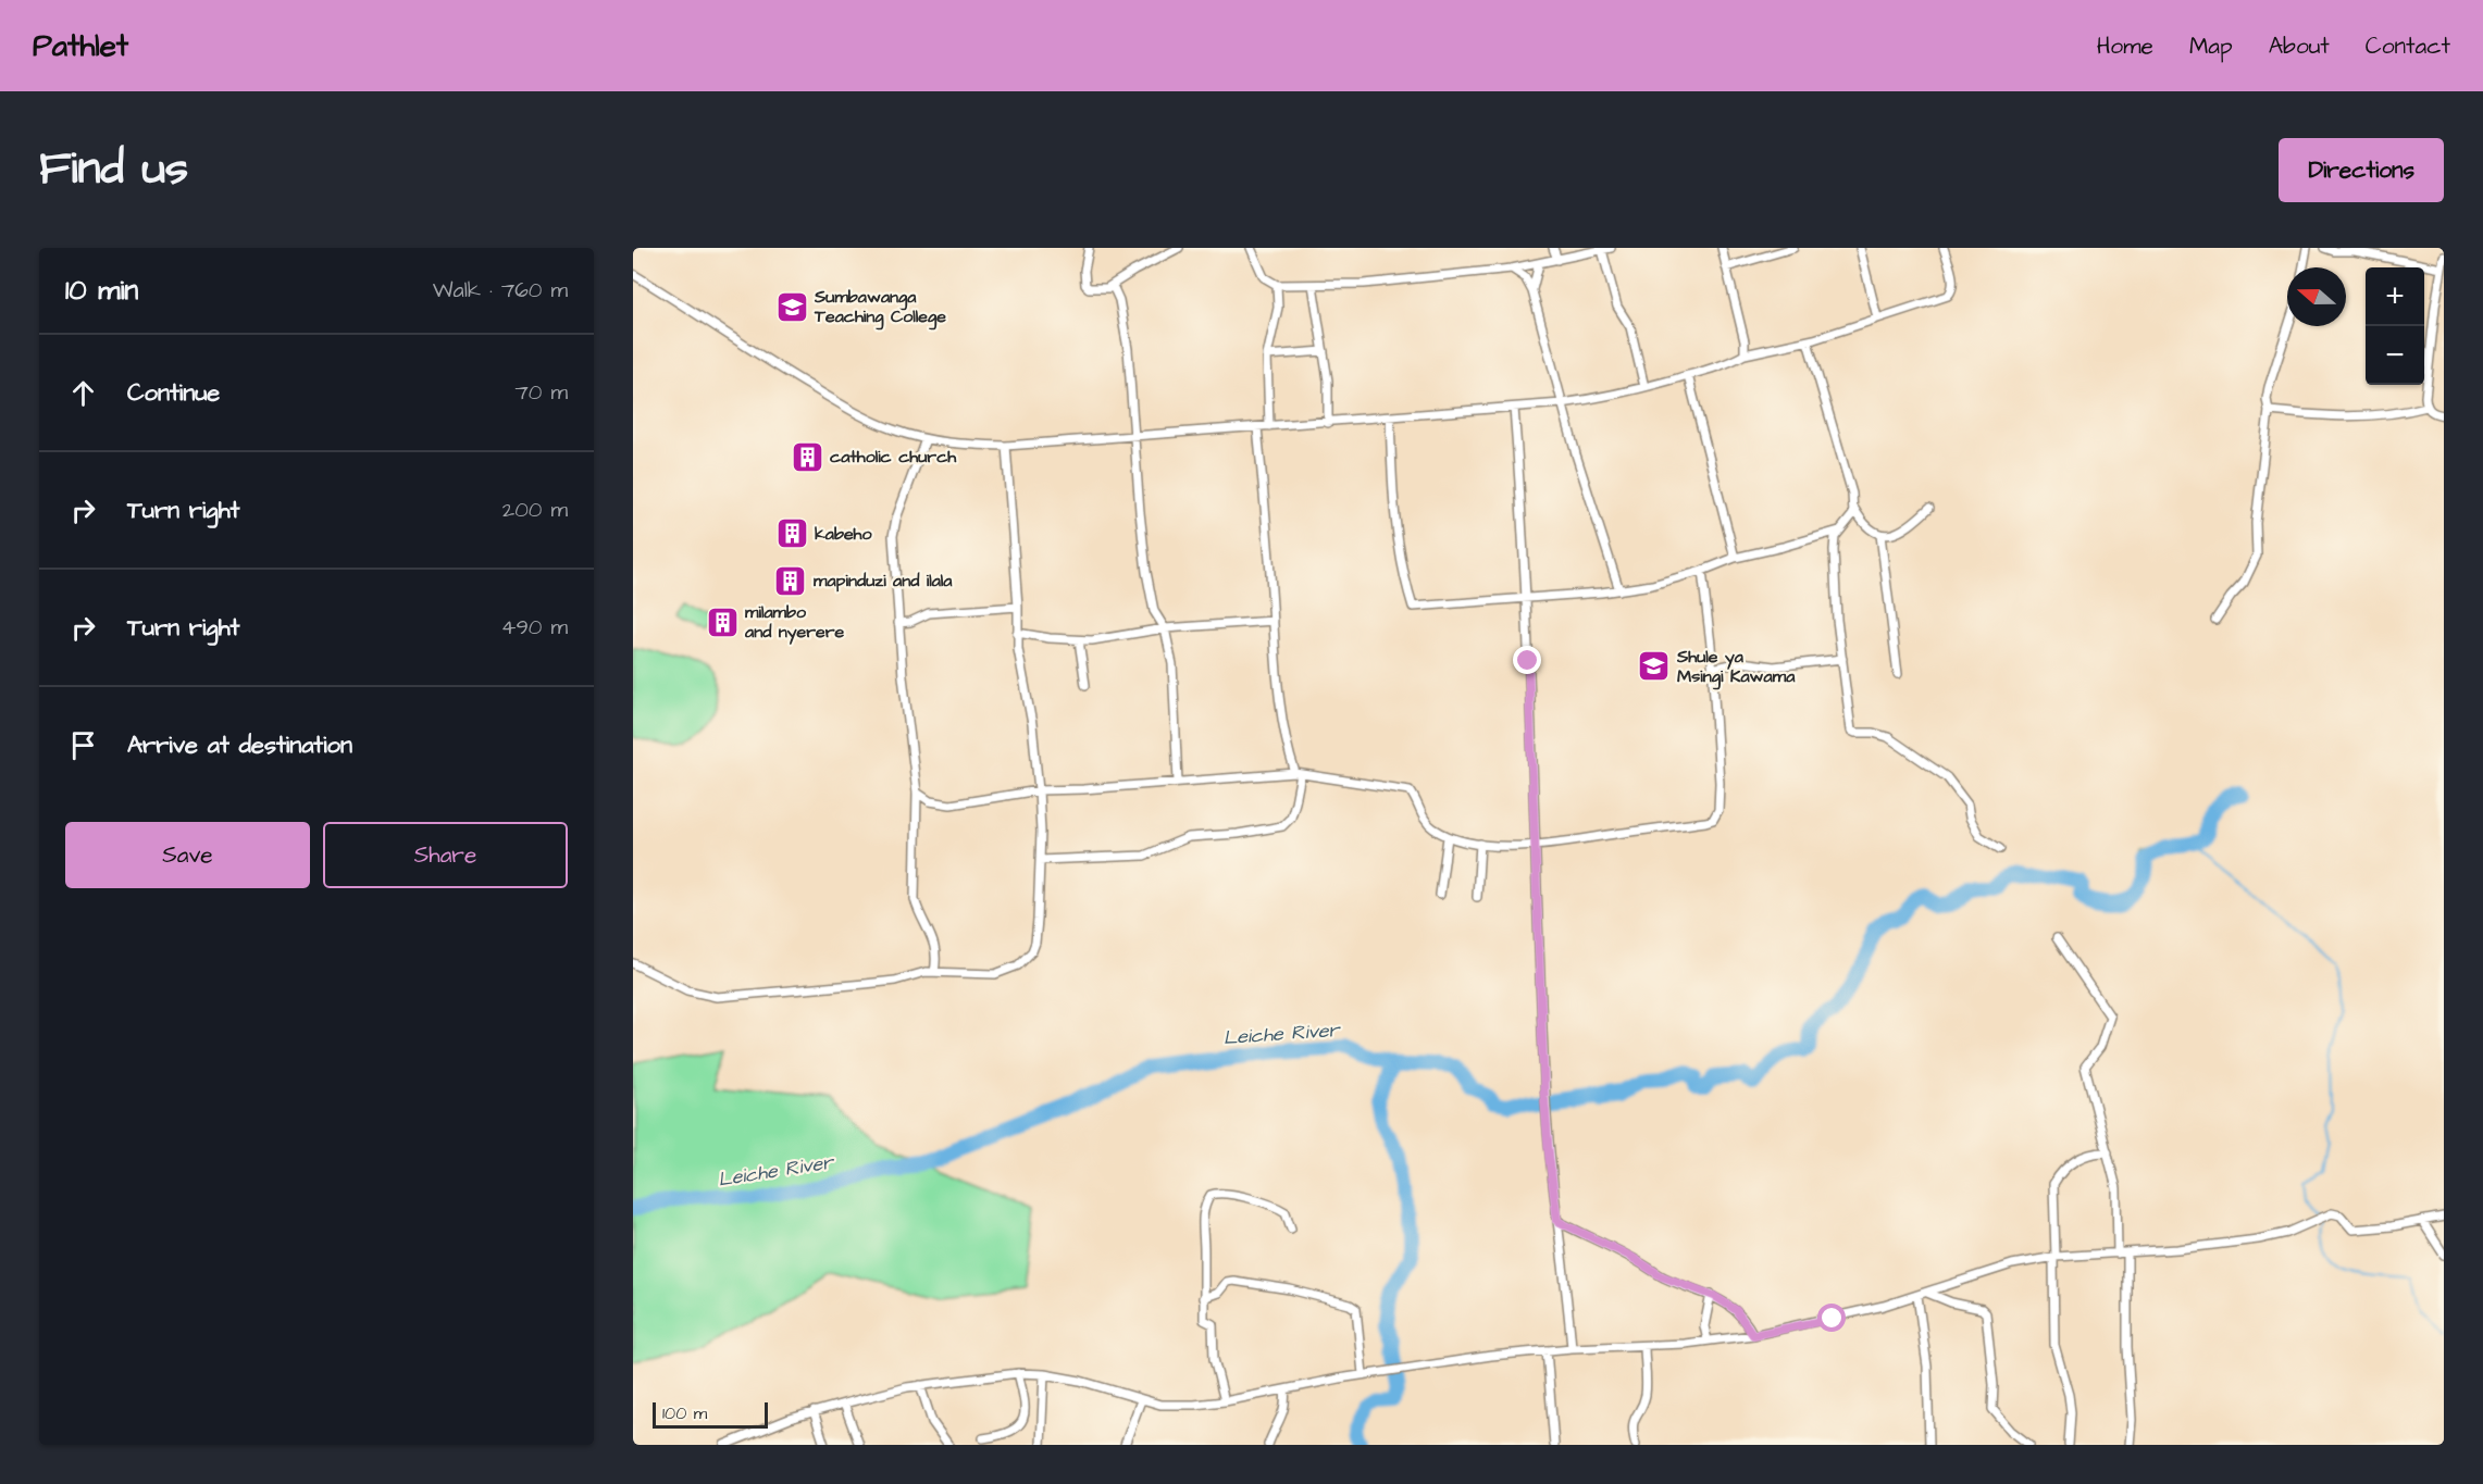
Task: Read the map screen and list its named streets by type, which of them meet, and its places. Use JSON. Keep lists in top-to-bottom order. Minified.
{"water":["Leiche River"],"places":{"school or university":["Sumbawanga Teaching College","Shule ya Msingi Kawama"],"building":["catholic church","kabeho","mapinduzi and ilala","milambo and nyerere"]},"scale_bar":"100 m","north":"left","page":{"header":"Pathlet","nav":["Home","Map","About","Contact"],"title":"Find us","buttons":["Directions",["Save","Share"]],"heading":["10 min","Walk · 760 m"],"map_buttons":["+","−"],"list":[["Continue","70 m"],["Turn right","200 m"],["Turn right","490 m"],"Arrive at destination"],"scale":"100 m"}}
